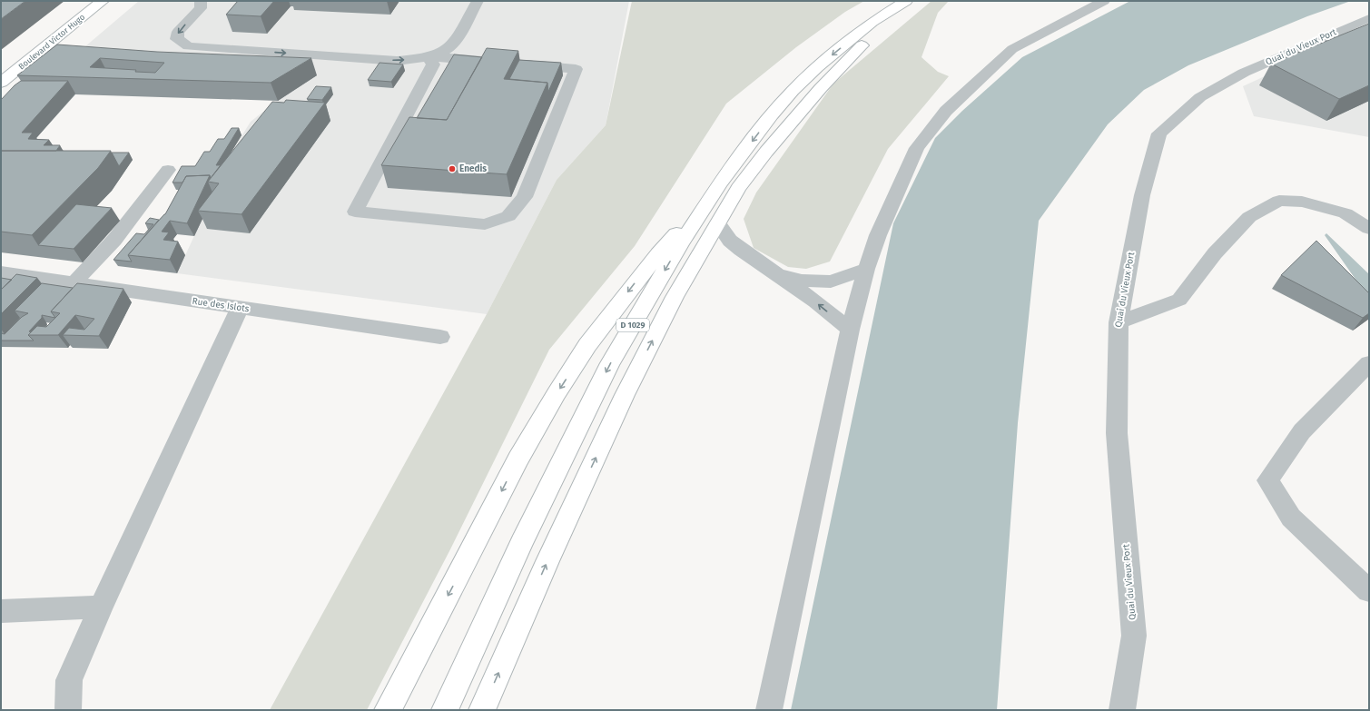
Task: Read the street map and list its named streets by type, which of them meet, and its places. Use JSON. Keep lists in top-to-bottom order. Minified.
{"streets":{"main road":["Boulevard Victor Hugo","D 1029"],"street":["Quai du Vieux Port","Rue des Islots"]},"places":["Enedis"]}
